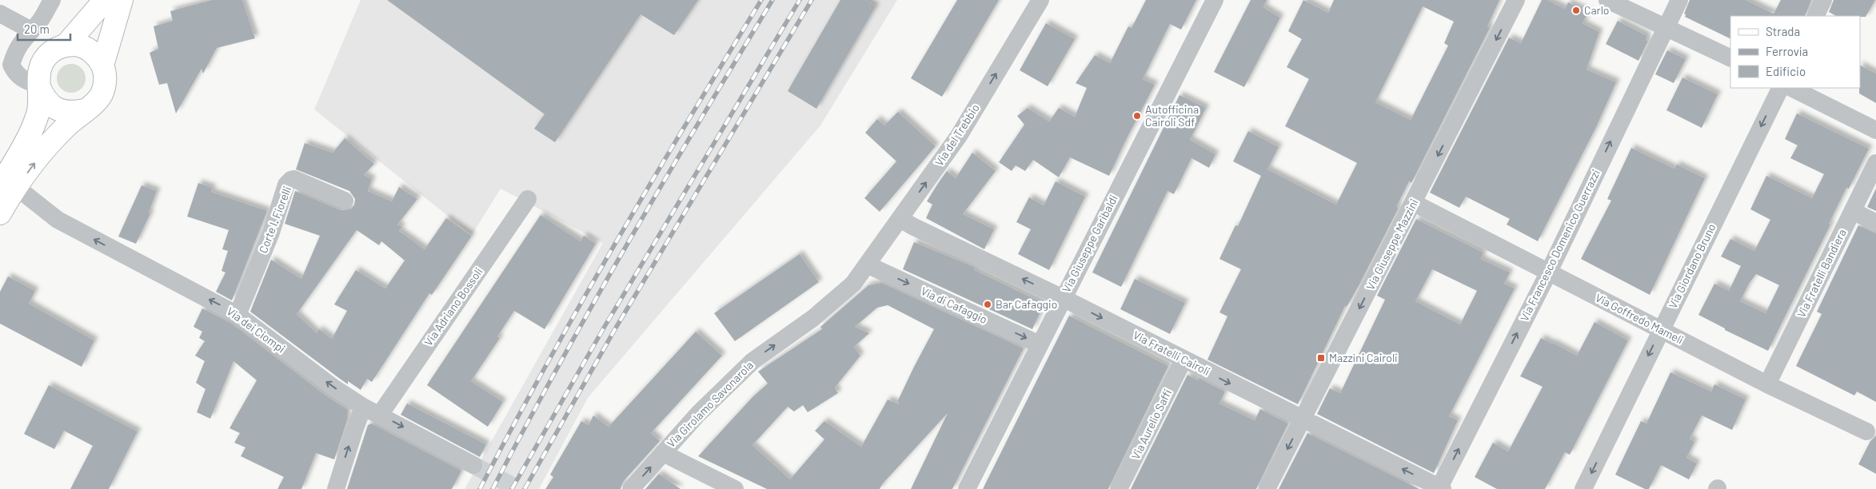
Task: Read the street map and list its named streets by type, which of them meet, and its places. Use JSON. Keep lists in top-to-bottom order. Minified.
{"streets":{"street":["Via del Trebbio","Corte l. Fiorelli","Via Giuseppe Garibaldi","Via Giuseppe Mazzini","Via Francesco Domenico Guerrazzi","Via Giordano Bruno","Via Fratelli Bandiera","Via di Cafaggio","Via Adriano Bossoli","Via Goffredo Mameli","Via dei Ciompi","Via Fratelli Cairoli","Via Girolamo Savonarola","Via Aurelio Saffi"]},"crossings":[["Via del Trebbio","Via di Cafaggio"],["Via del Trebbio","Via Fratelli Cairoli"],["Via del Trebbio","Via Girolamo Savonarola"],["Corte l. Fiorelli","Via dei Ciompi"],["Via Giuseppe Garibaldi","Via di Cafaggio"],["Via Giuseppe Garibaldi","Via Fratelli Cairoli"],["Via Giuseppe Mazzini","Via Goffredo Mameli"],["Via Giuseppe Mazzini","Via Fratelli Cairoli"],["Via Francesco Domenico Guerrazzi","Via Goffredo Mameli"],["Via Francesco Domenico Guerrazzi","Via Fratelli Cairoli"],["Via Giordano Bruno","Via Goffredo Mameli"],["Via Fratelli Bandiera","Via Goffredo Mameli"],["Via di Cafaggio","Via Girolamo Savonarola"],["Via Adriano Bossoli","Via dei Ciompi"],["Via Fratelli Cairoli","Via Aurelio Saffi"]],"one_way":["Via del Trebbio","Via Giuseppe Mazzini","Via Francesco Domenico Guerrazzi","Via Giordano Bruno","Via di Cafaggio","Via Girolamo Savonarola"],"places":{"other":["Carlo","Autofficina Cairoli Sdf","Bar Cafaggio"],"transit":["Mazzini Cairoli"]},"legend":["Strada","Ferrovia","Edificio"],"scale_bar":"20 m"}
